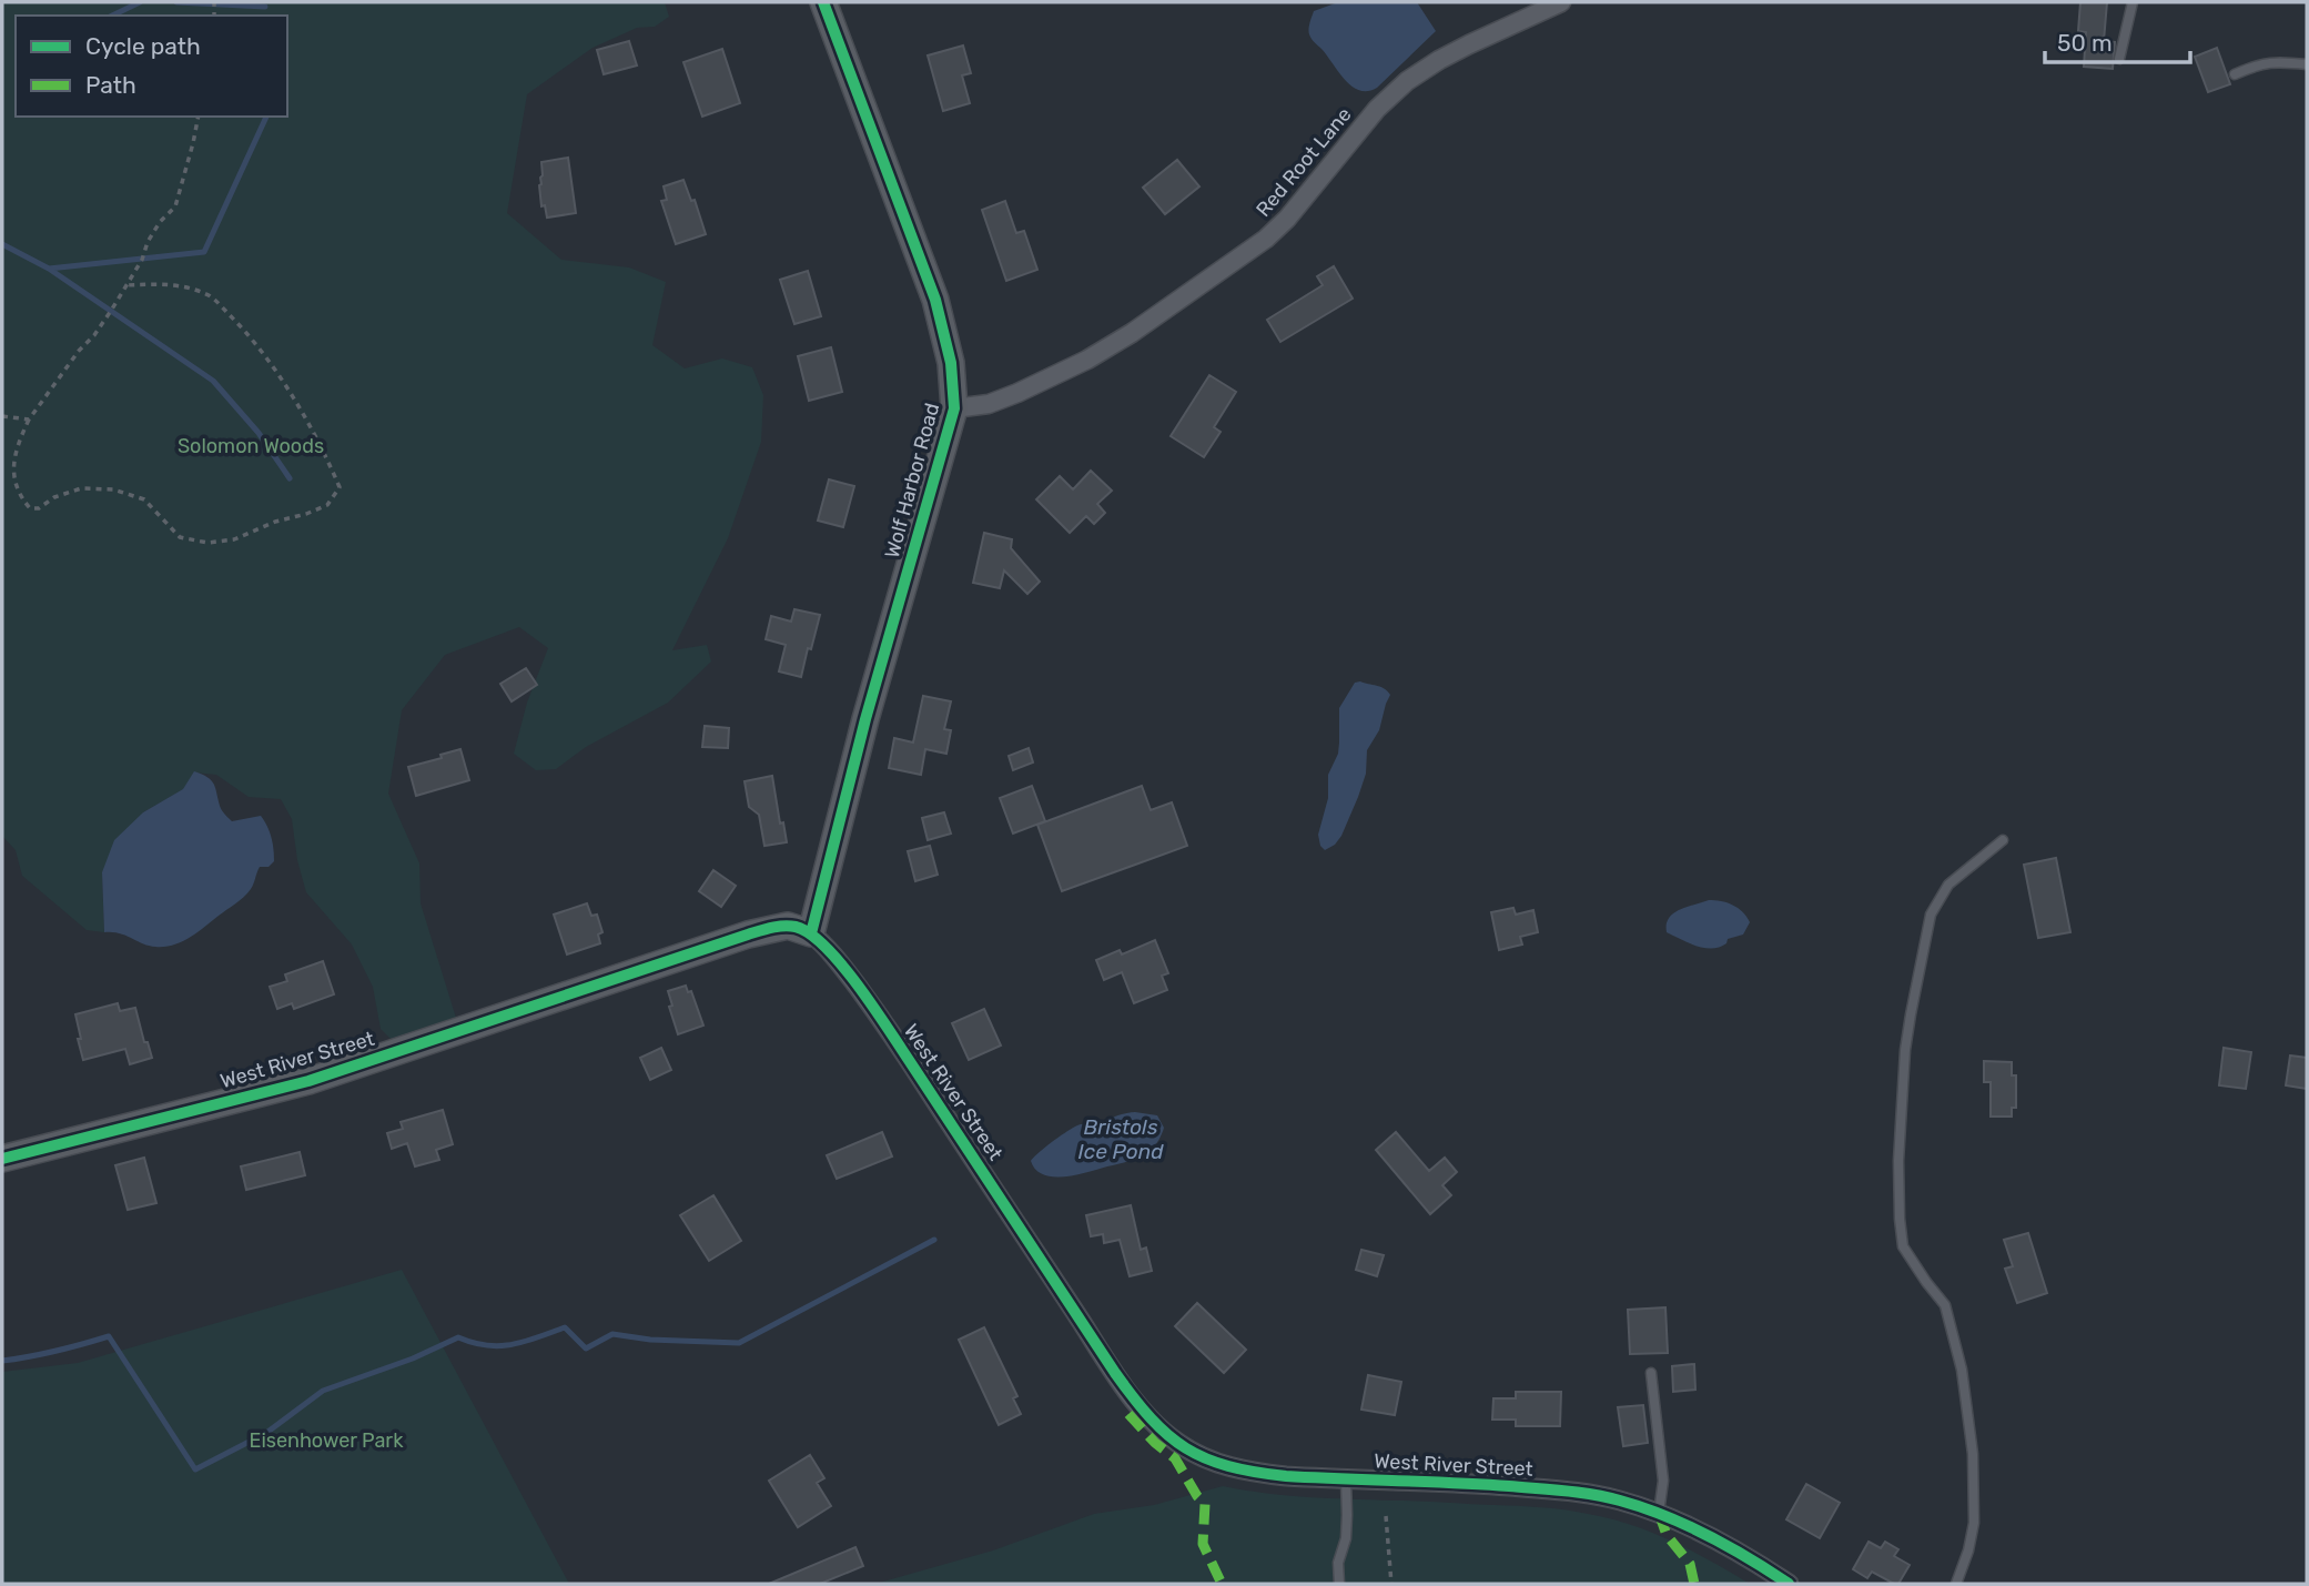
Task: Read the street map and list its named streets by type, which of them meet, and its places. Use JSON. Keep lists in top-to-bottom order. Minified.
{"streets":{"street":["Red Root Lane","Wolf Harbor Road","West River Street"]},"crossings":[["Red Root Lane","Wolf Harbor Road"],["Wolf Harbor Road","West River Street"]],"water":["Bristols Ice Pond"],"parks":["Solomon Woods","Eisenhower Park"],"legend":["Cycle path","Path"],"scale_bar":"50 m"}
